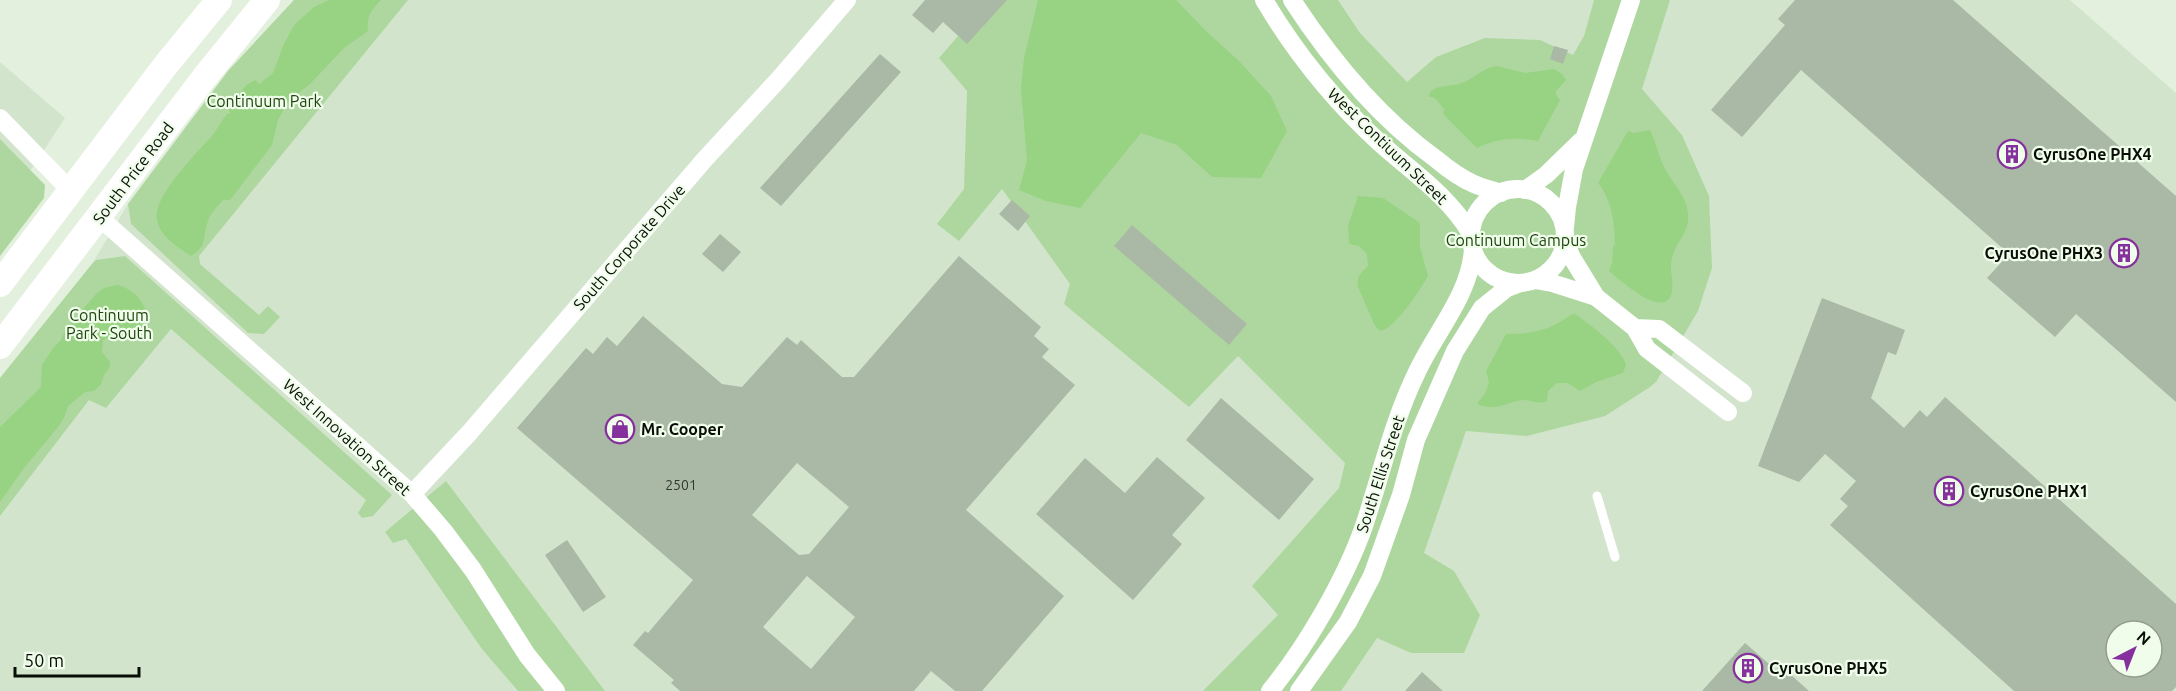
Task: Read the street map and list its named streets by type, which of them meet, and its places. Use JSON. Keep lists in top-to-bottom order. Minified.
{"streets":{"main road":["South Price Road"],"street":["West Contiuum Street","South Corporate Drive","West Innovation Street","South Ellis Street"]},"crossings":[["West Contiuum Street","South Ellis Street"],["South Price Road","West Innovation Street"],["South Corporate Drive","West Innovation Street"]],"parks":["Continuum Park","Continuum Campus","Continuum Park - South"],"places":{"building":["CyrusOne PHX4","CyrusOne PHX3","CyrusOne PHX1","CyrusOne PHX5"],"shop":["Mr. Cooper"]},"house_numbers":["2501"],"scale_bar":"50 m","north":"top right"}
